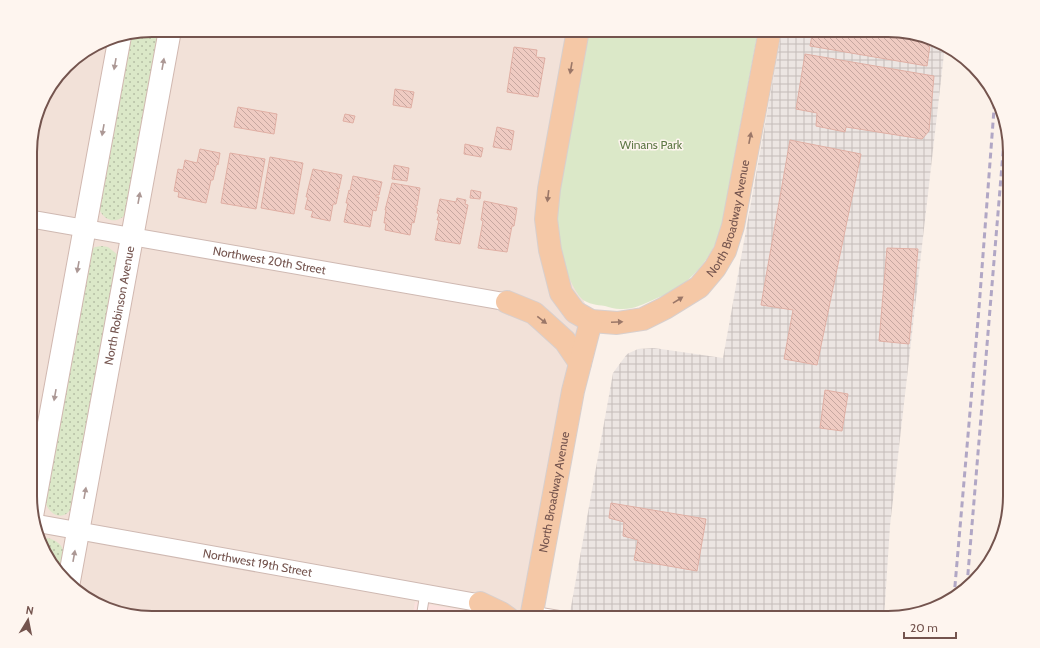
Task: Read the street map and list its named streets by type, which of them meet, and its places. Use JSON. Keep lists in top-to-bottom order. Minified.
{"streets":{"main road":["North Broadway Avenue"],"street":["Northwest 20th Street","North Robinson Avenue","Northwest 19th Street"]},"crossings":[["Northwest 20th Street","North Robinson Avenue"],["North Robinson Avenue","Northwest 19th Street"]],"parks":["Winans Park"],"scale_bar":"20 m","north":"top"}
